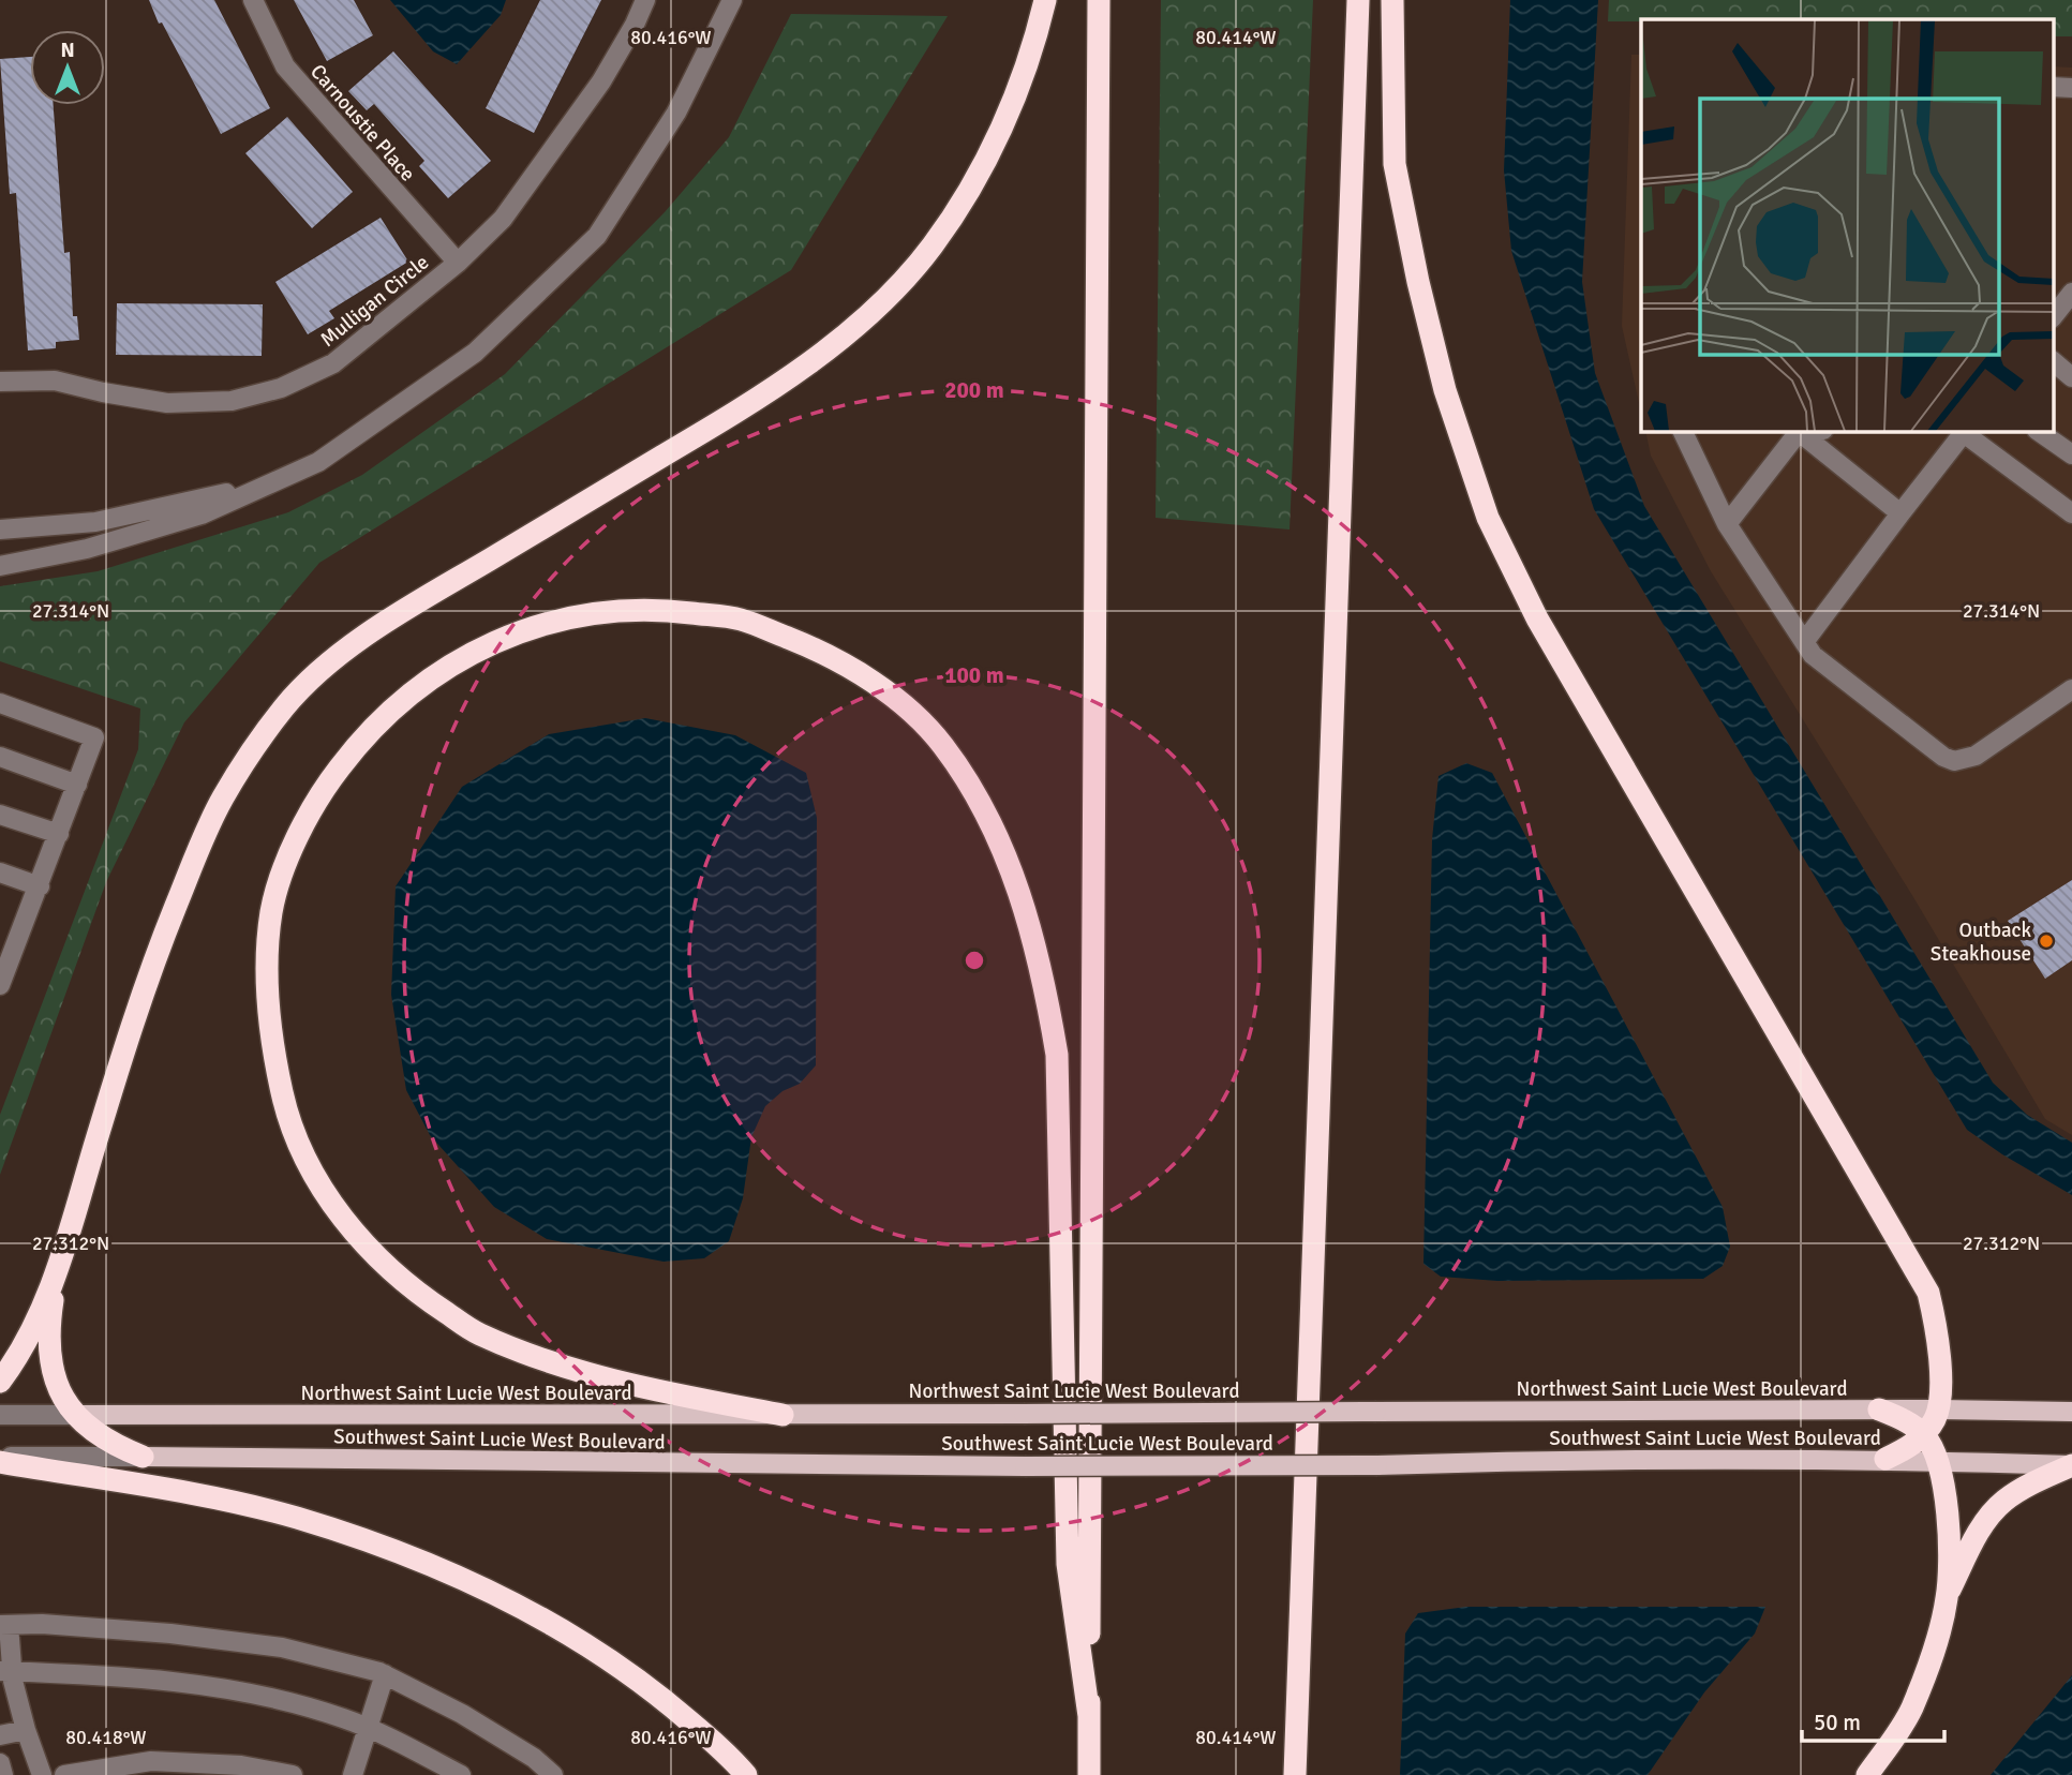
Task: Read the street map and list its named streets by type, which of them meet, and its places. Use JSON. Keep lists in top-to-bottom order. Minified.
{"streets":{"main road":["Northwest Saint Lucie West Boulevard","Southwest Saint Lucie West Boulevard"],"street":["Carnoustie Place","Mulligan Circle"]},"crossings":[["Carnoustie Place","Mulligan Circle"]],"places":["Outback Steakhouse"],"scale_bar":"50 m","north":"top","coordinates":["80.416°W","80.414°W","27.314°N","27.312°N","80.418°W"],"rings":["200 m","100 m"]}
